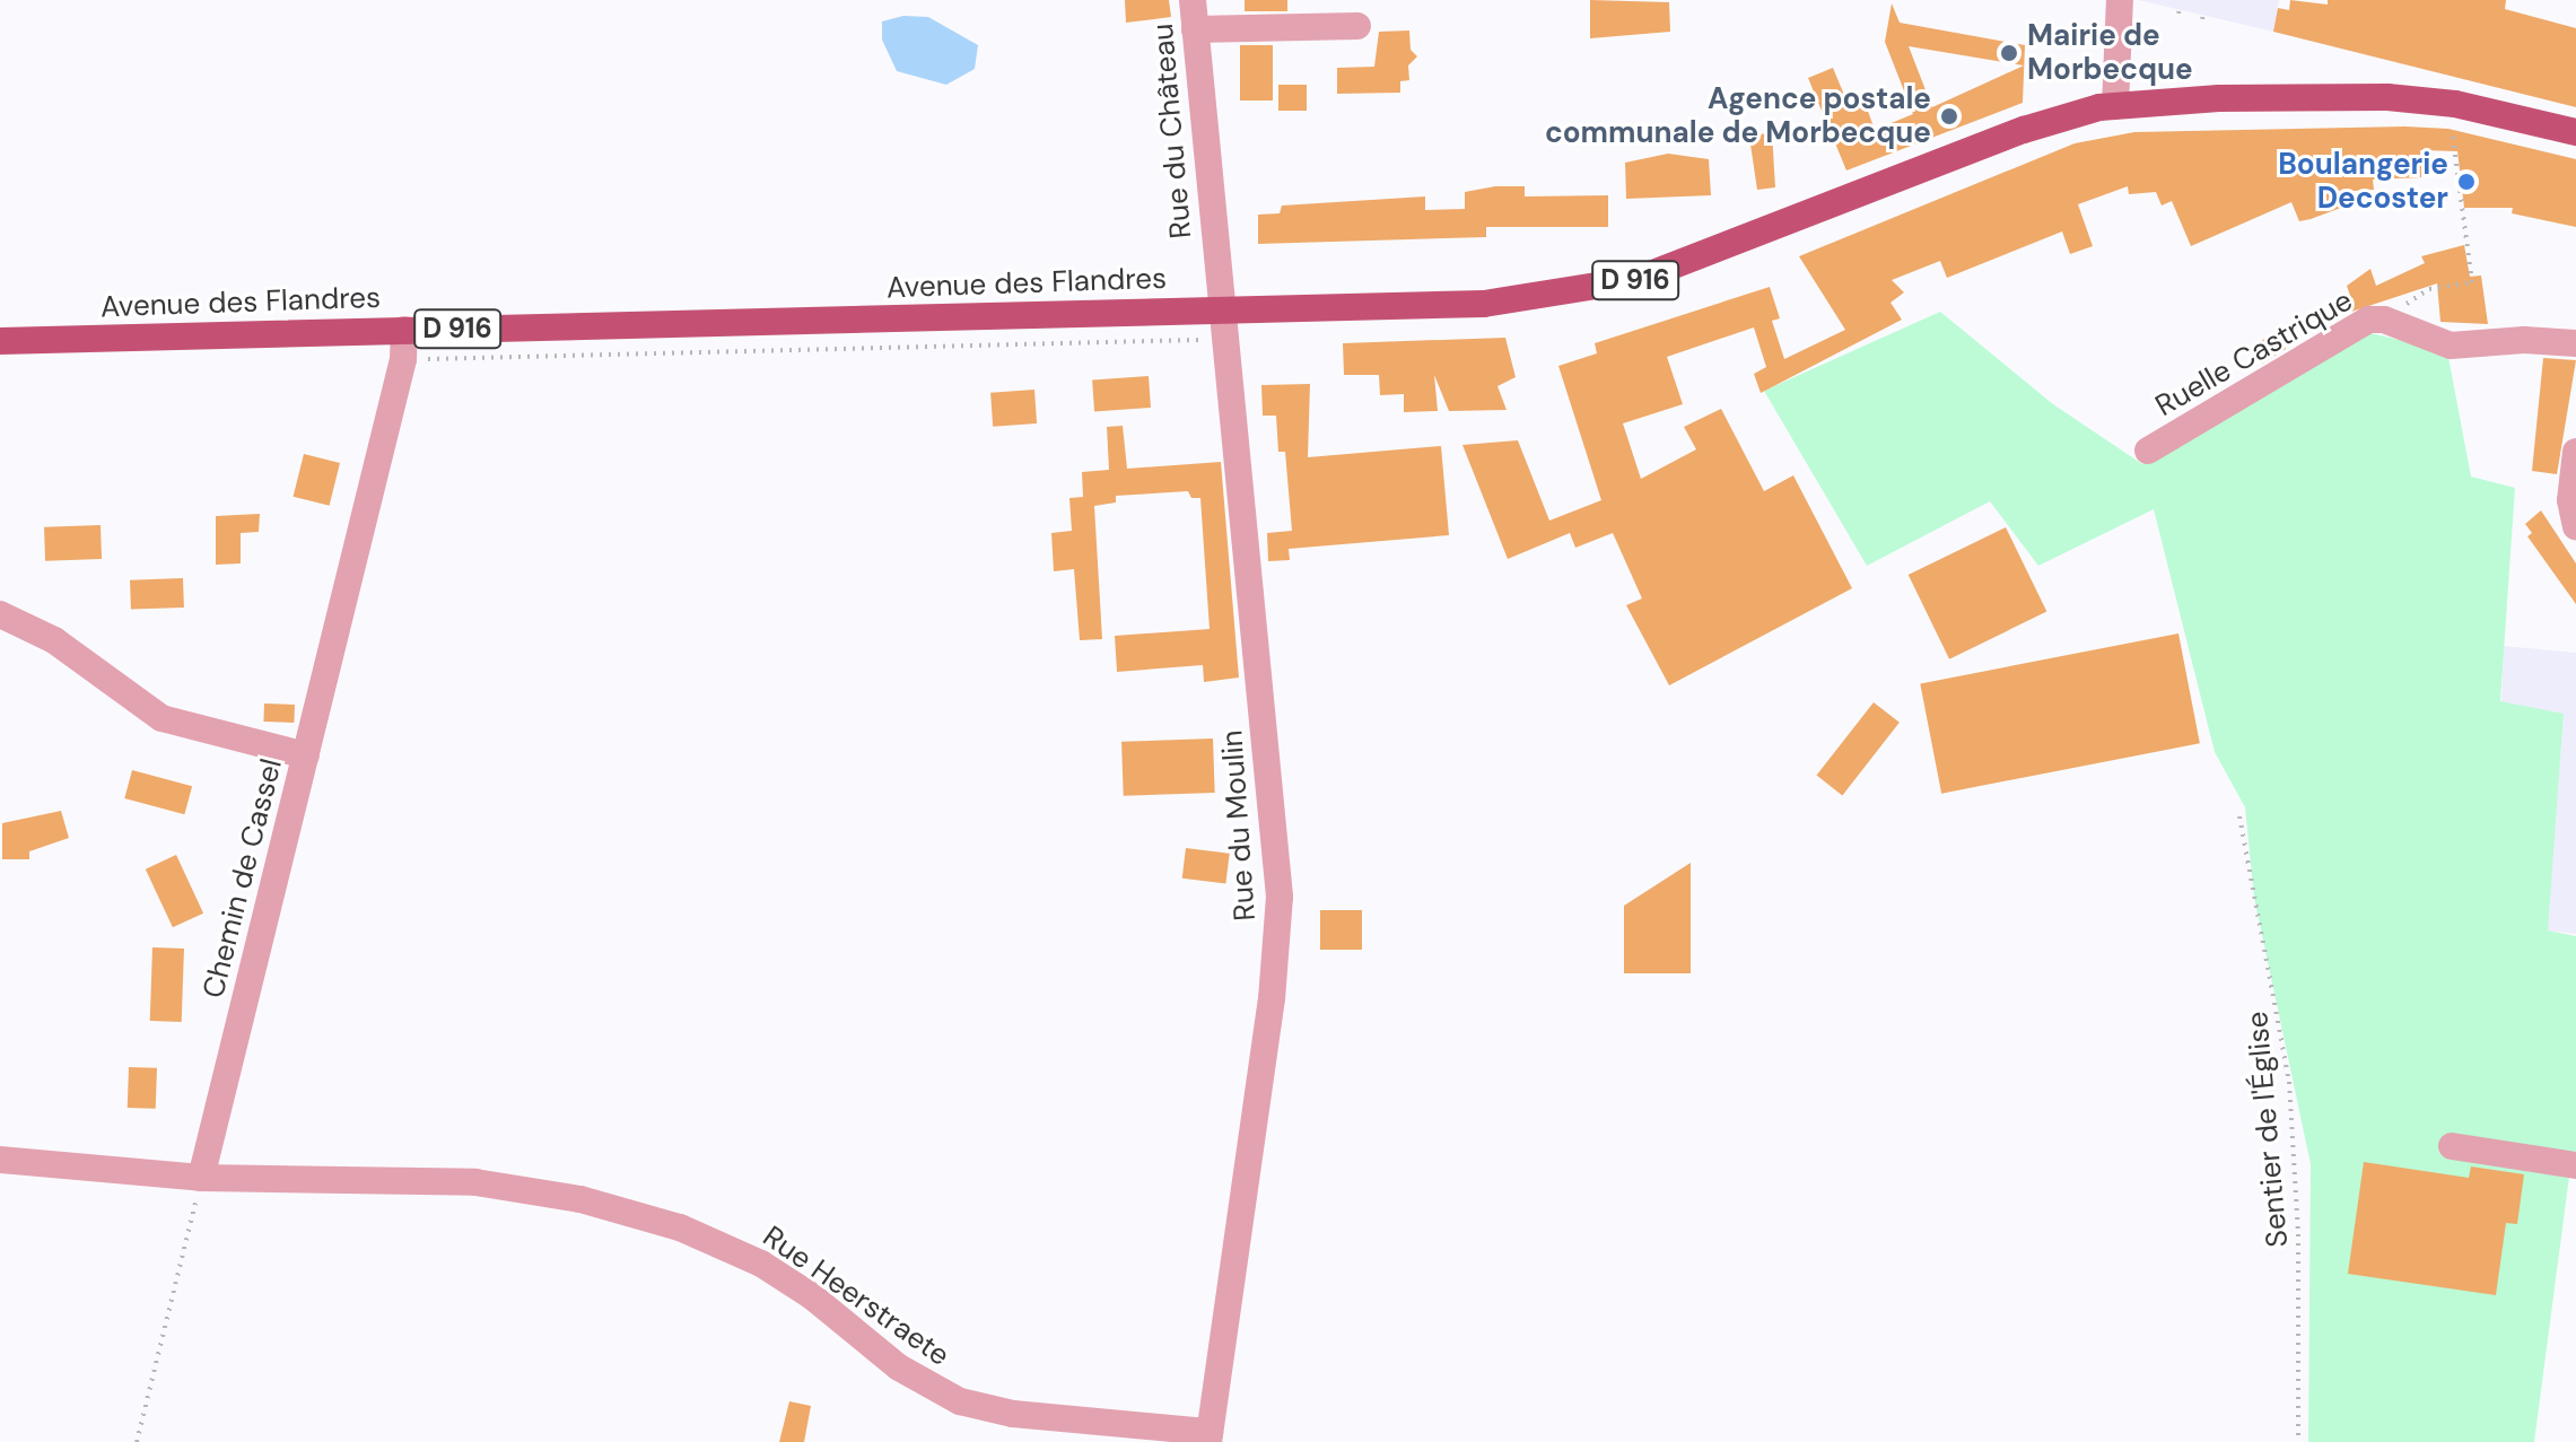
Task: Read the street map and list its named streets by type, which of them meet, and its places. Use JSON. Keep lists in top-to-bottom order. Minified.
{"streets":{"main road":["D 916","Avenue des Flandres"],"street":["Rue du Château","Ruelle Castrique","Rue du Moulin","Chemin de Cassel","Rue Heerstraete"],"path":["Sentier de l'Église"]},"crossings":[["Rue du Château","Avenue des Flandres"],["Rue du Château","Rue du Moulin"],["D 916","Avenue des Flandres"],["D 916","Ruelle Castrique"],["Avenue des Flandres","Rue du Moulin"],["Avenue des Flandres","Chemin de Cassel"],["Rue du Moulin","Rue Heerstraete"],["Chemin de Cassel","Rue Heerstraete"]],"places":["Mairie de Morbecque","Agence postale communale de Morbecque","Boulangerie Decoster"]}
